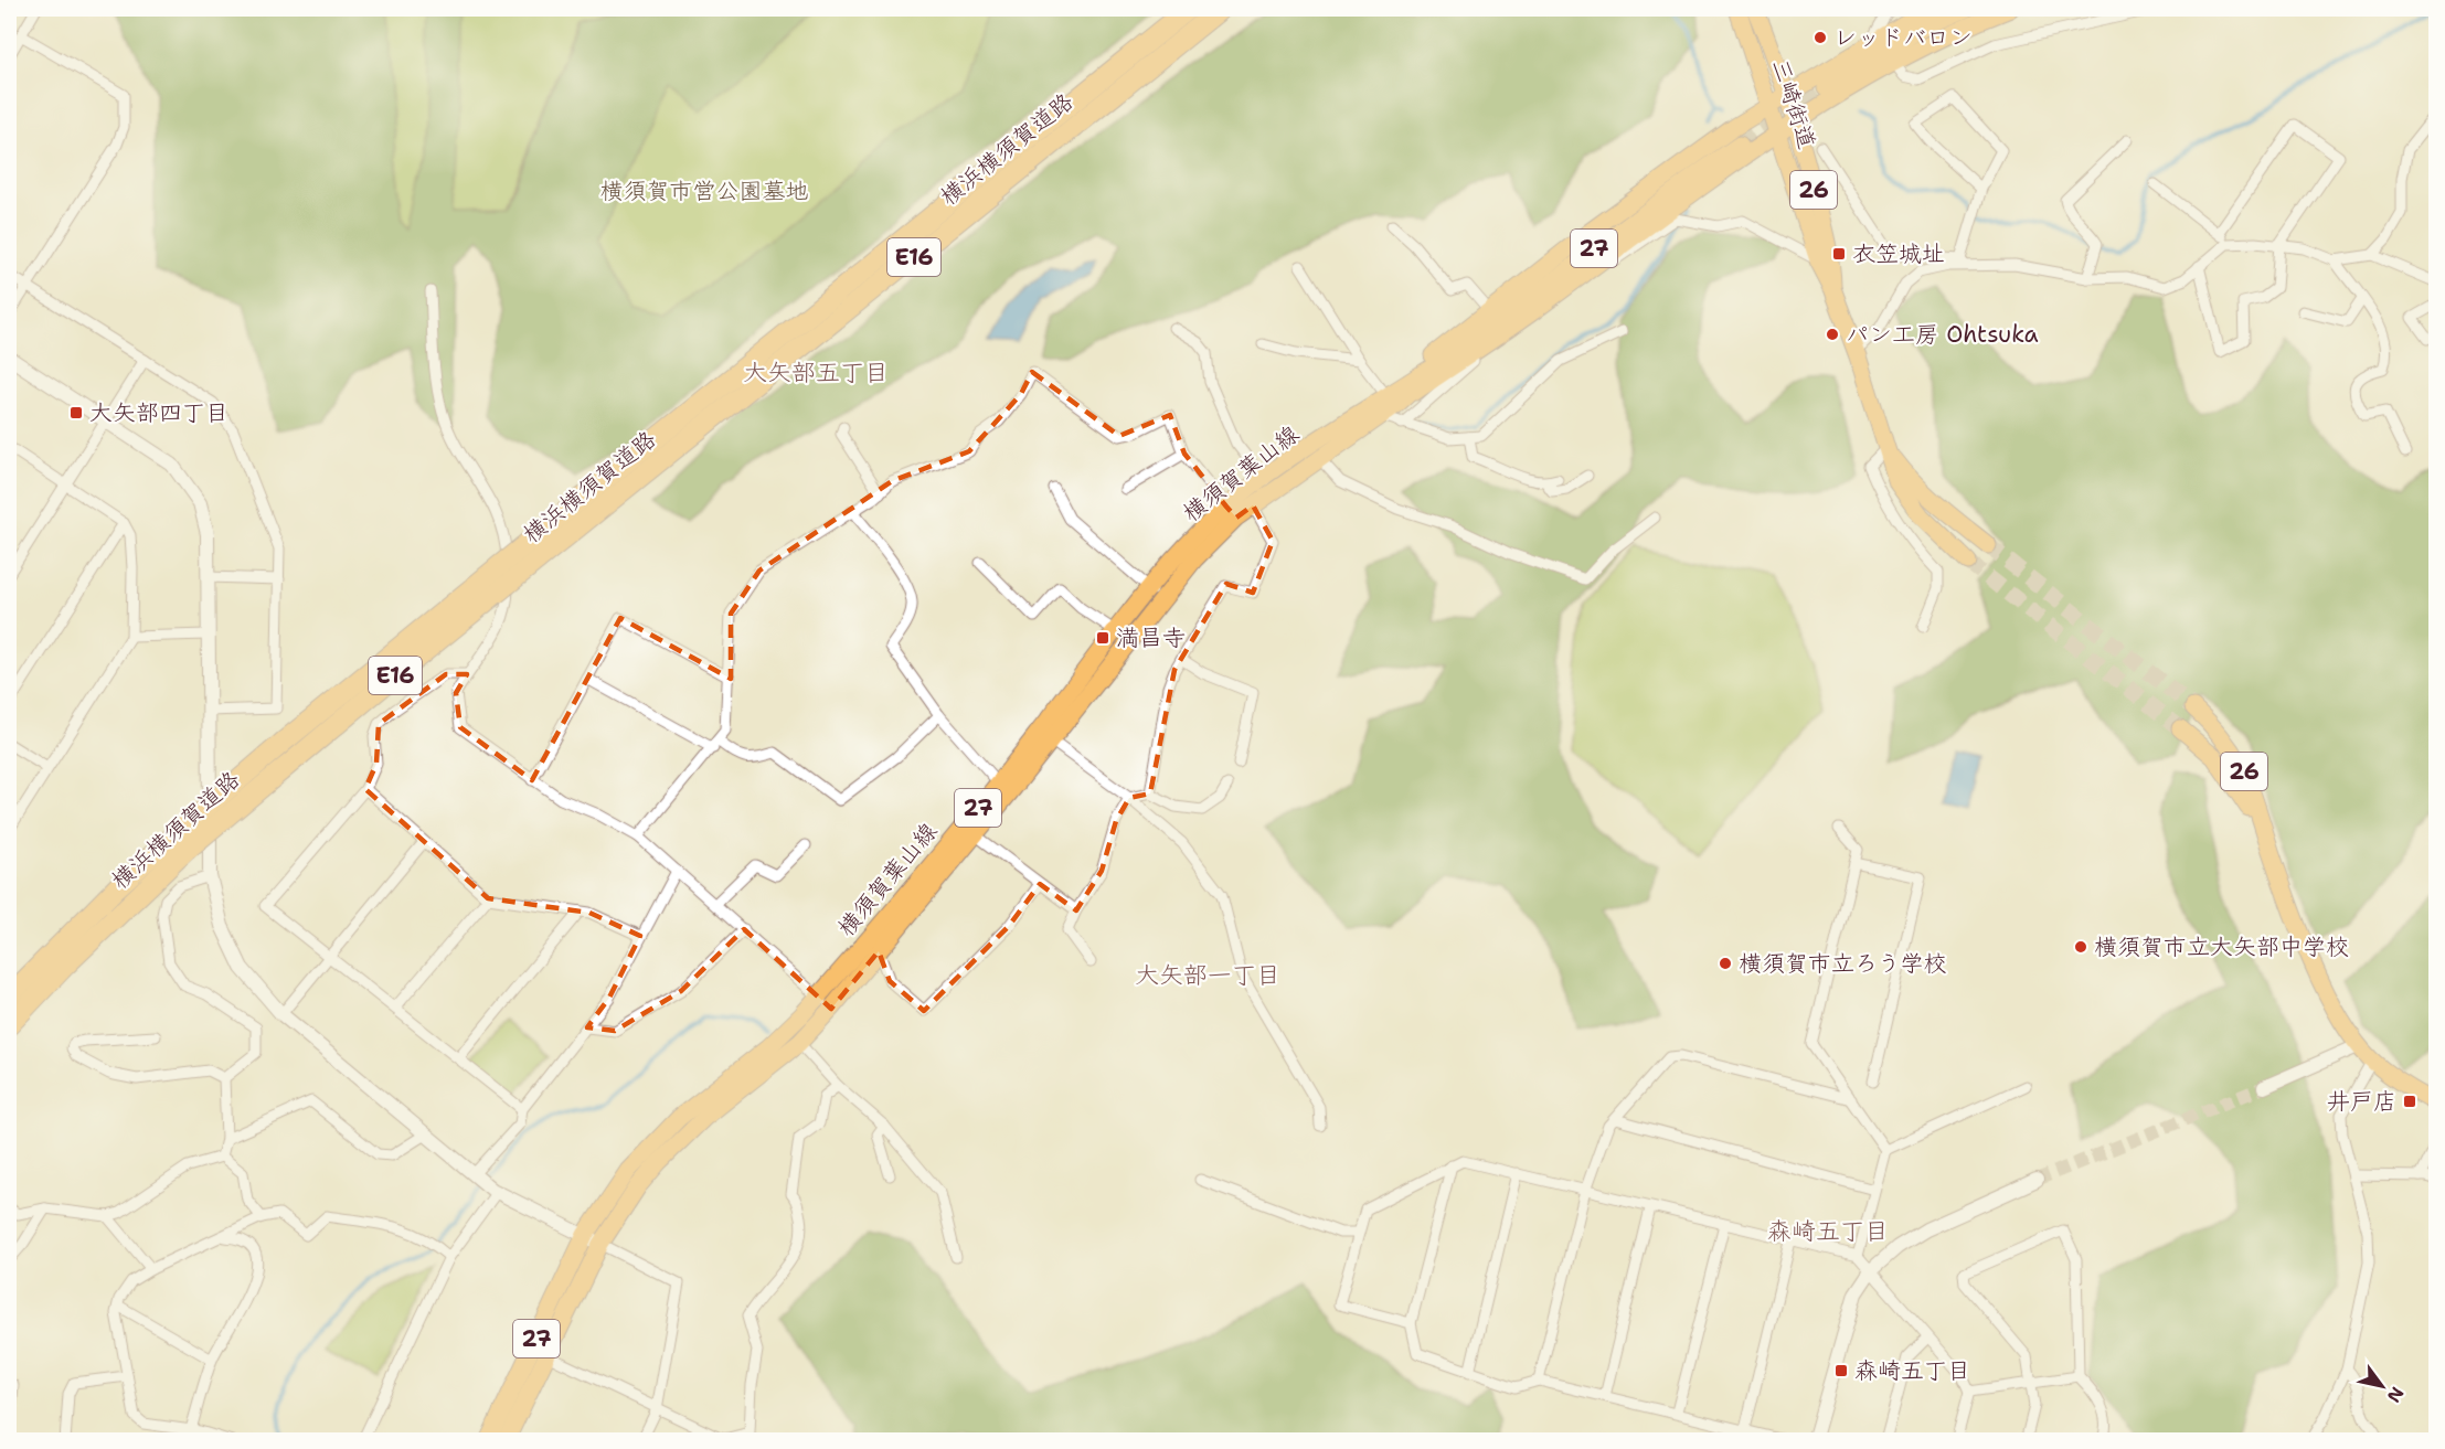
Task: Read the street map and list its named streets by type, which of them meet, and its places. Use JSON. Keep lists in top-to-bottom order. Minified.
{"streets":{"highway":["横浜横須賀道路","E16"],"main road":["三崎街道","26","27","横須賀葉山線"]},"districts":["大矢部五丁目","大矢部一丁目","森崎五丁目"],"parks":["横須賀市営公園墓地"],"places":{"other":["レッドバロン","パン工房 Ohtsuka","横須賀市立大矢部中学校","横須賀市立ろう学校"],"transit":["衣笠城址","大矢部四丁目","満昌寺","井戸店","森崎五丁目"]},"north":"bottom right"}
